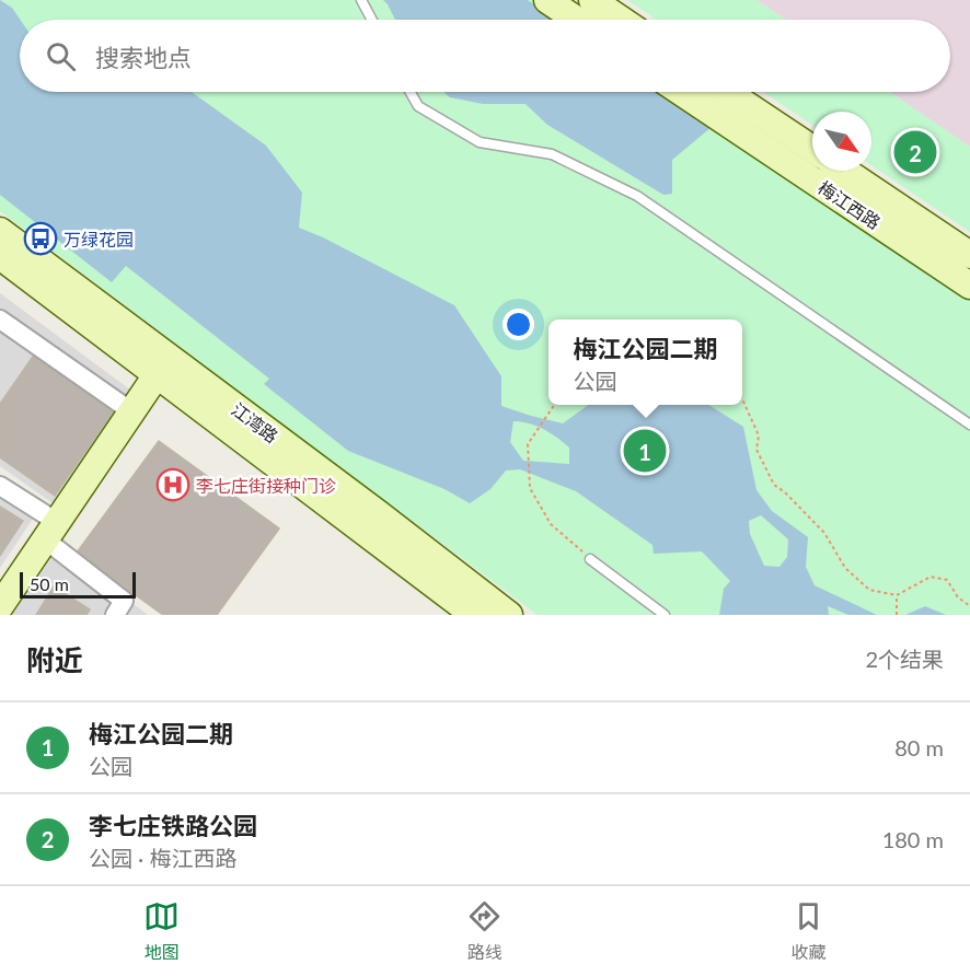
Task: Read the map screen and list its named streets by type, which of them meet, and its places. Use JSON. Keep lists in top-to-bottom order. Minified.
{"streets":{"main road":["梅江西路","江湾路"]},"places":{"bus stop":["万绿花园"],"hospital":["李七庄街接种门诊"]},"scale_bar":"50 m","north":"bottom right","page":{"search":"搜索地点","pins":["2","1"],"popup":["梅江公园二期","公园"],"scale":"50 m","heading":["附近","2个结果"],"list":[{"mark":"1","name":"梅江公园二期","note":"公园","value":"80 m"},{"mark":"2","name":"李七庄铁路公园","note":"公园 · 梅江西路","value":"180 m"}],"nav":["地图","路线","收藏"]}}
